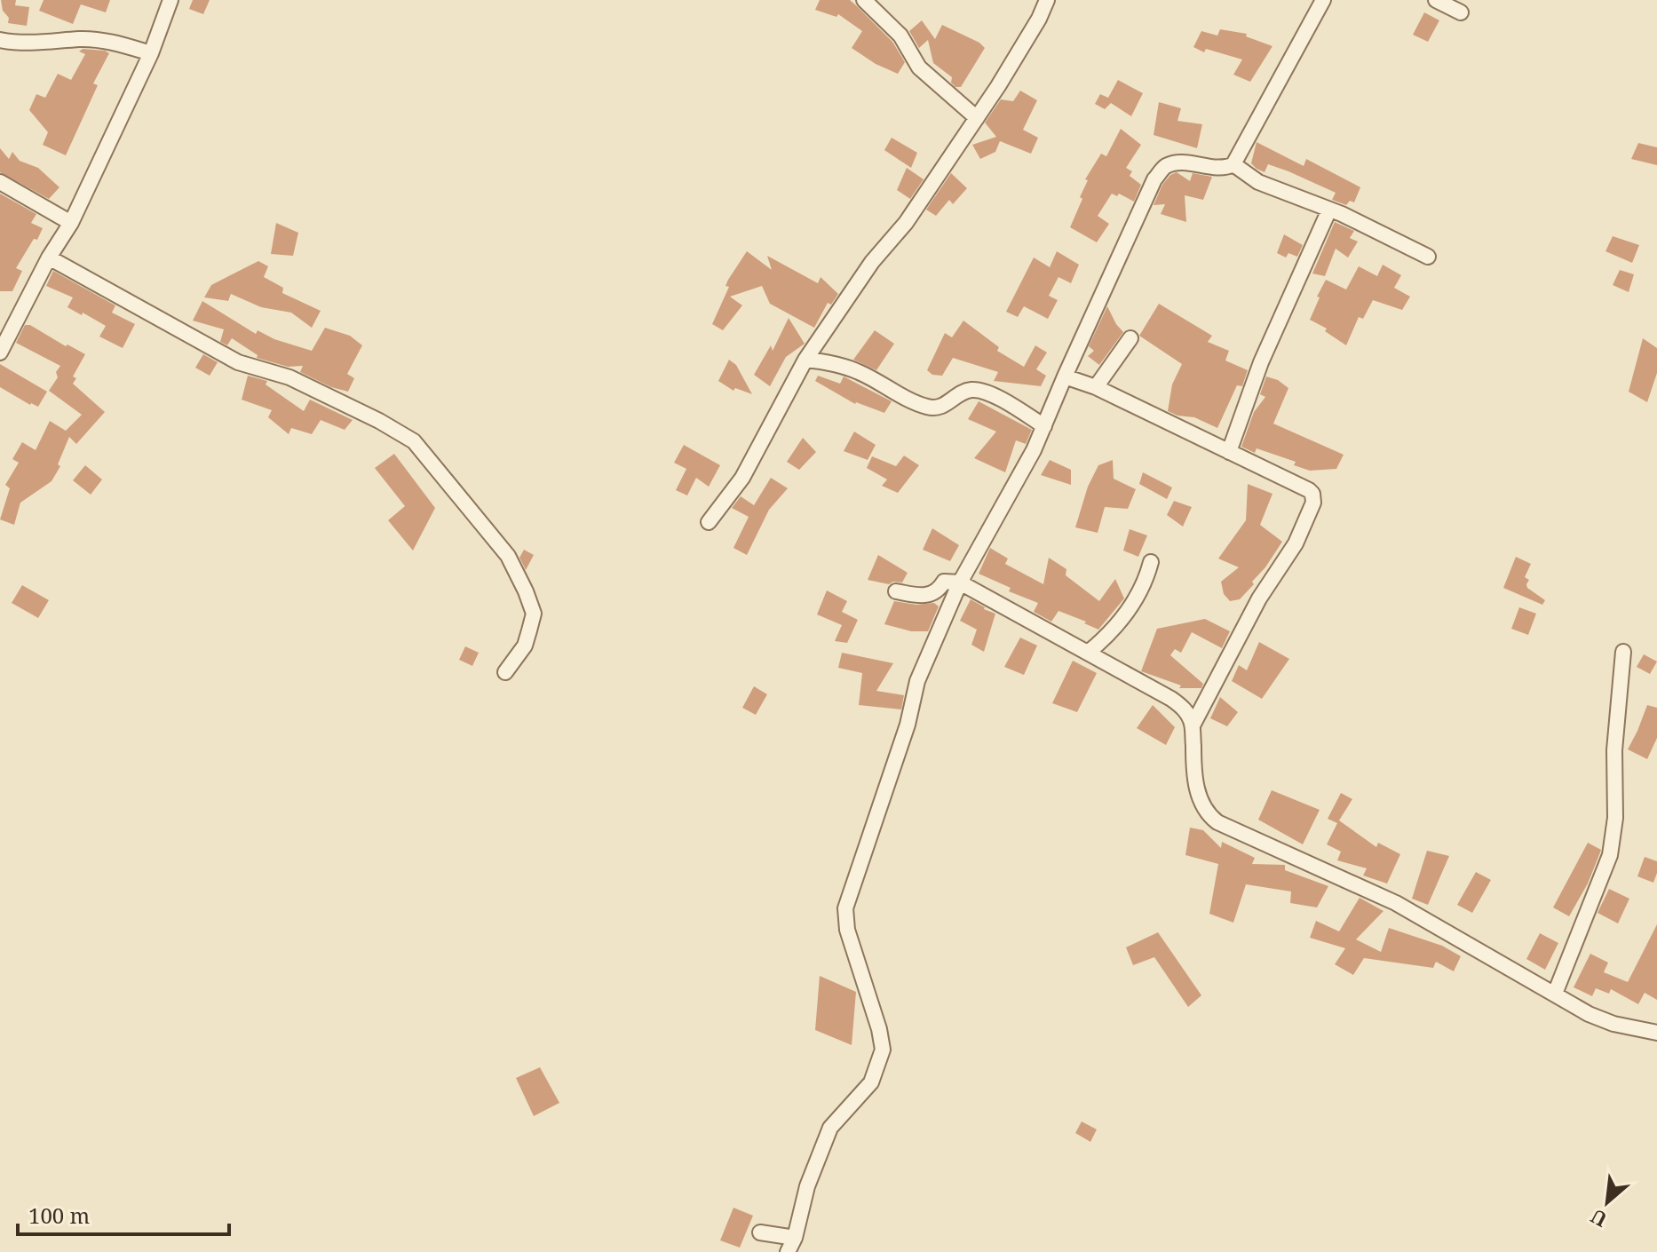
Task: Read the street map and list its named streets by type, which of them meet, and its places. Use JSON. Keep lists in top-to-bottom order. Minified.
{"scale_bar":"100 m","north":"bottom left"}
